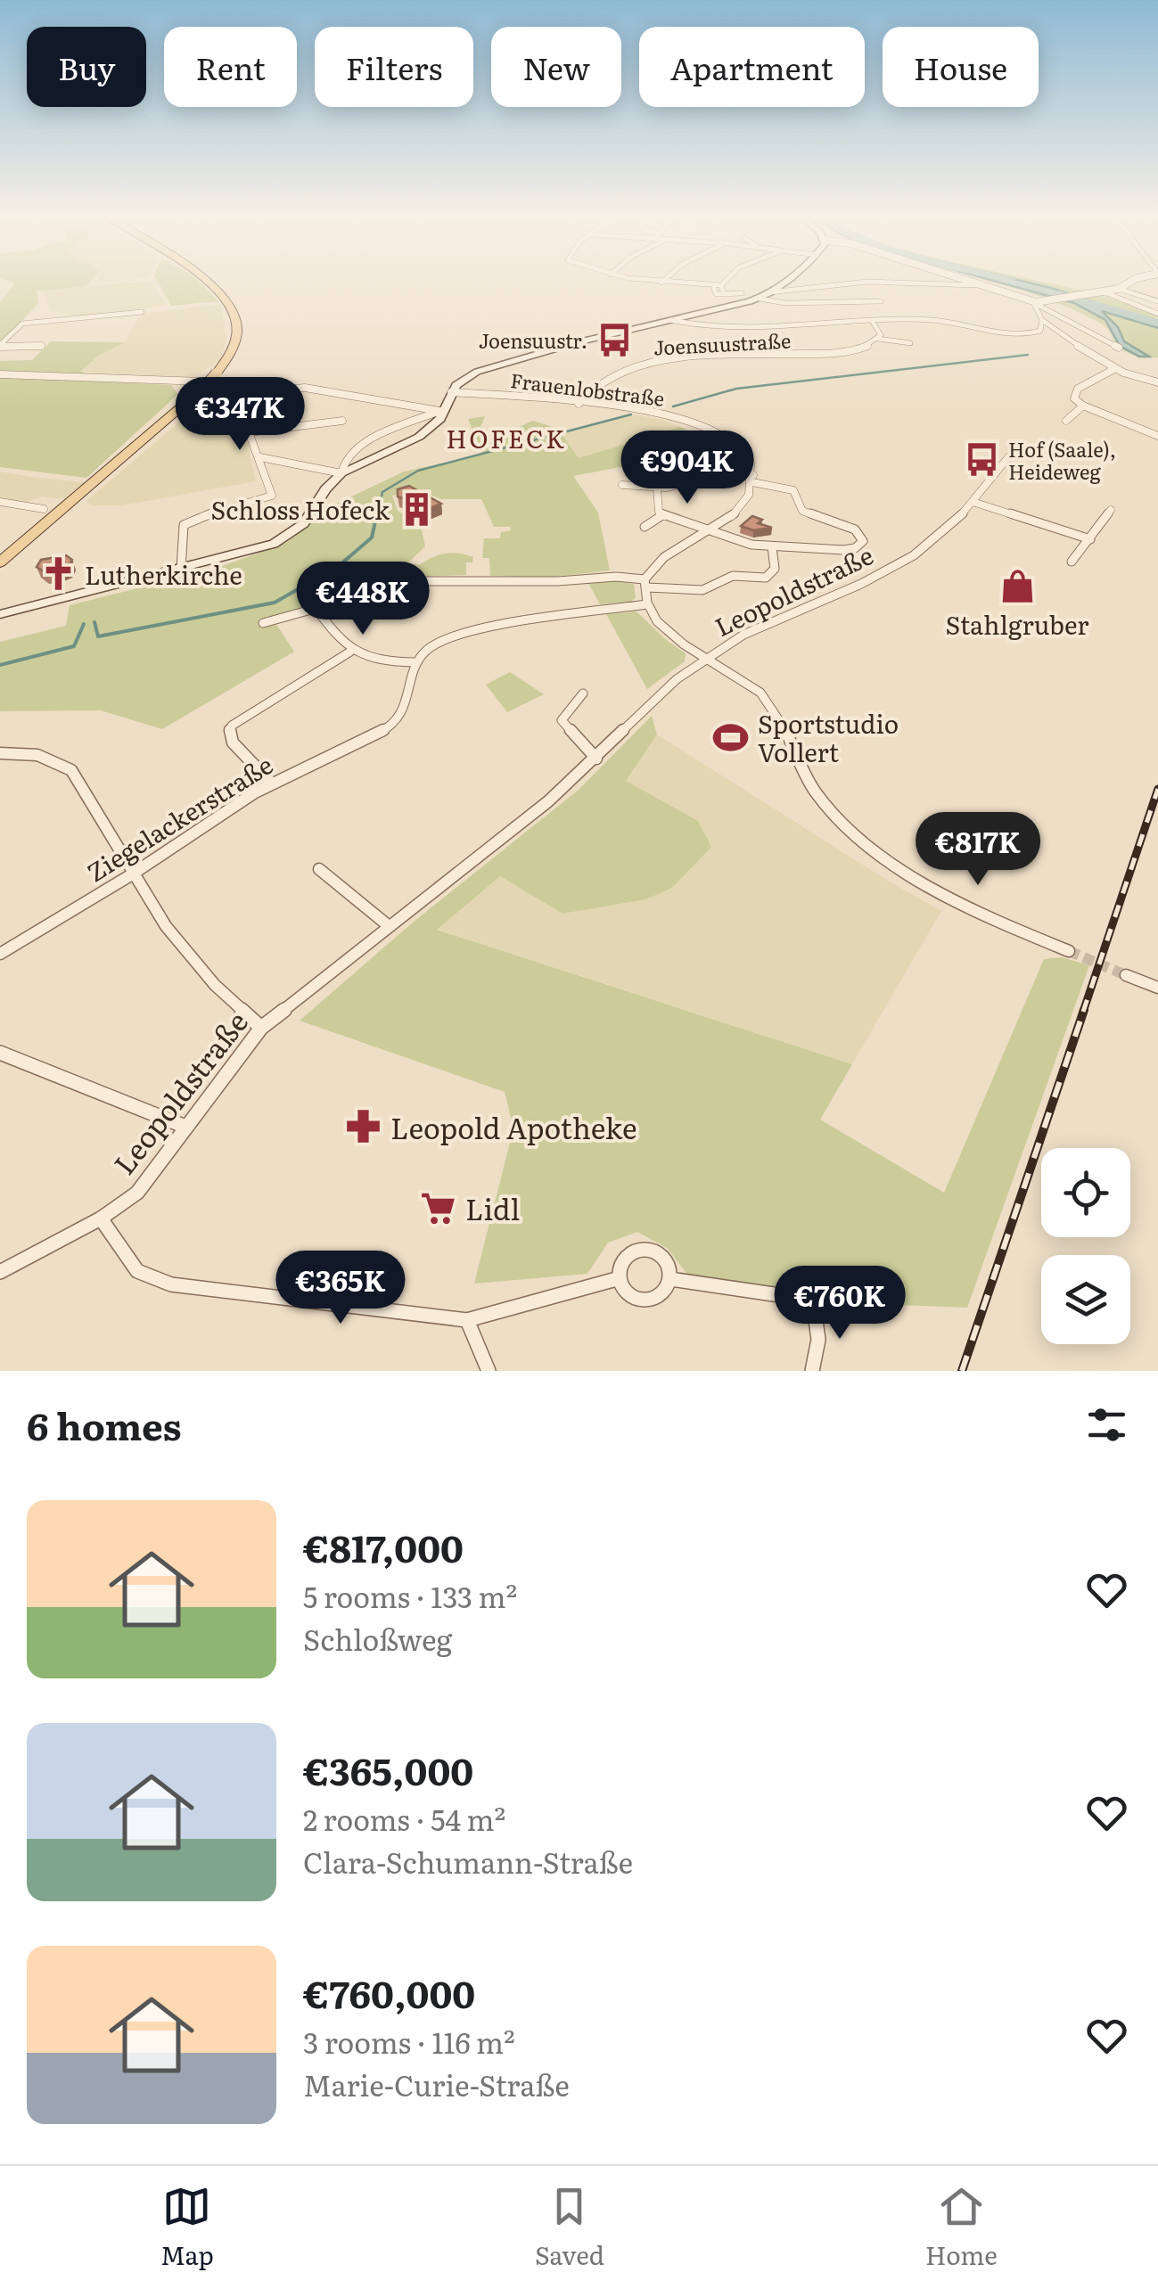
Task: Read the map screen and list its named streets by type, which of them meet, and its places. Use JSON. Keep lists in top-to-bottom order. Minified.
{"streets":{"street":["Joensuustraße","Frauenlobstraße","Leopoldstraße","Ziegelackerstraße"]},"crossings":[["Joensuustraße","Frauenlobstraße"]],"districts":["HOFECK"],"places":{"bus stop":["Joensuustr.","Hof (Saale), Heideweg"],"building":["Schloss Hofeck"],"church":["Lutherkirche"],"shop":["Stahlgruber"],"sports":["Sportstudio Vollert"],"pharmacy":["Leopold Apotheke"],"supermarket":["Lidl"]},"page":{"chip":["Buy","Rent","Filters","New","Apartment","House"],"price":["€347K","€904K","€448K","€817K","€365K","€760K"],"heading":"6 homes","list":[{"name":"€817,000","note":"5 rooms · 133 m² · Schloßweg"},{"name":"€365,000","note":"2 rooms · 54 m² · Clara-Schumann-Straße"},{"name":"€760,000","note":"3 rooms · 116 m² · Marie-Curie-Straße"}],"tabs":["Map","Saved","Home"]}}
